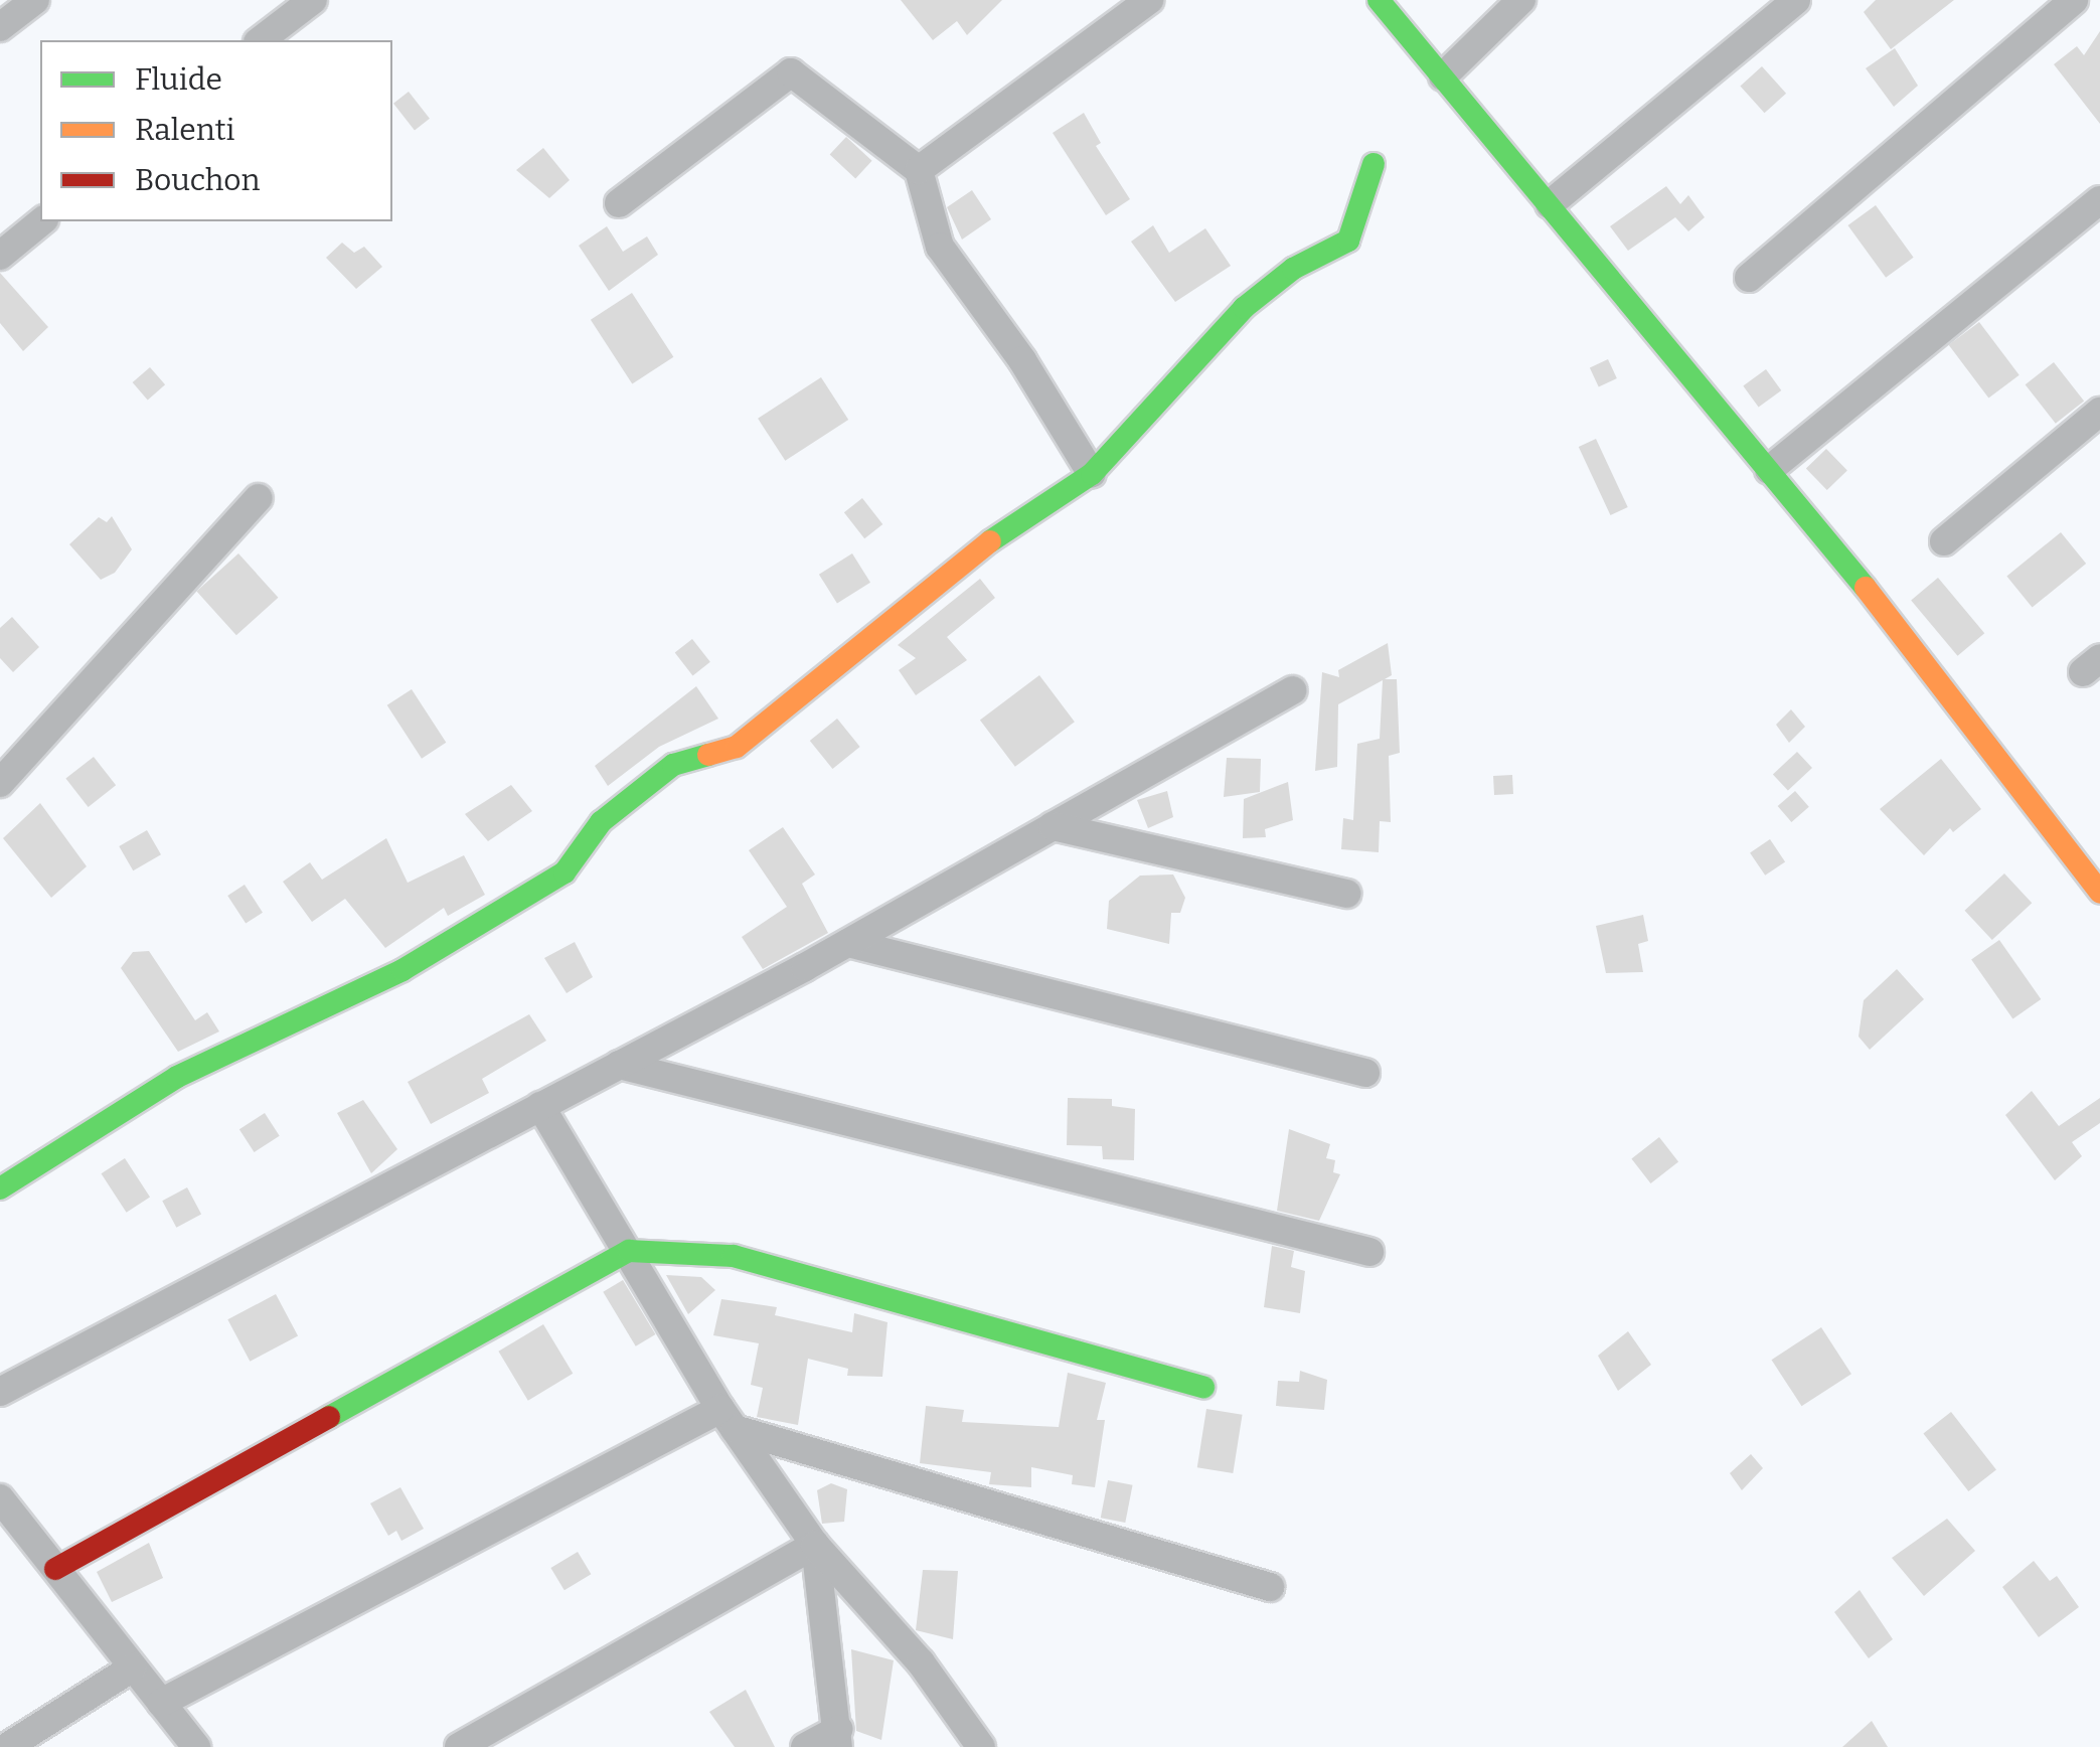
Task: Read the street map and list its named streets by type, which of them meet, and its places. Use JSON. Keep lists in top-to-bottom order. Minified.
{"legend":["Fluide","Ralenti","Bouchon"]}
